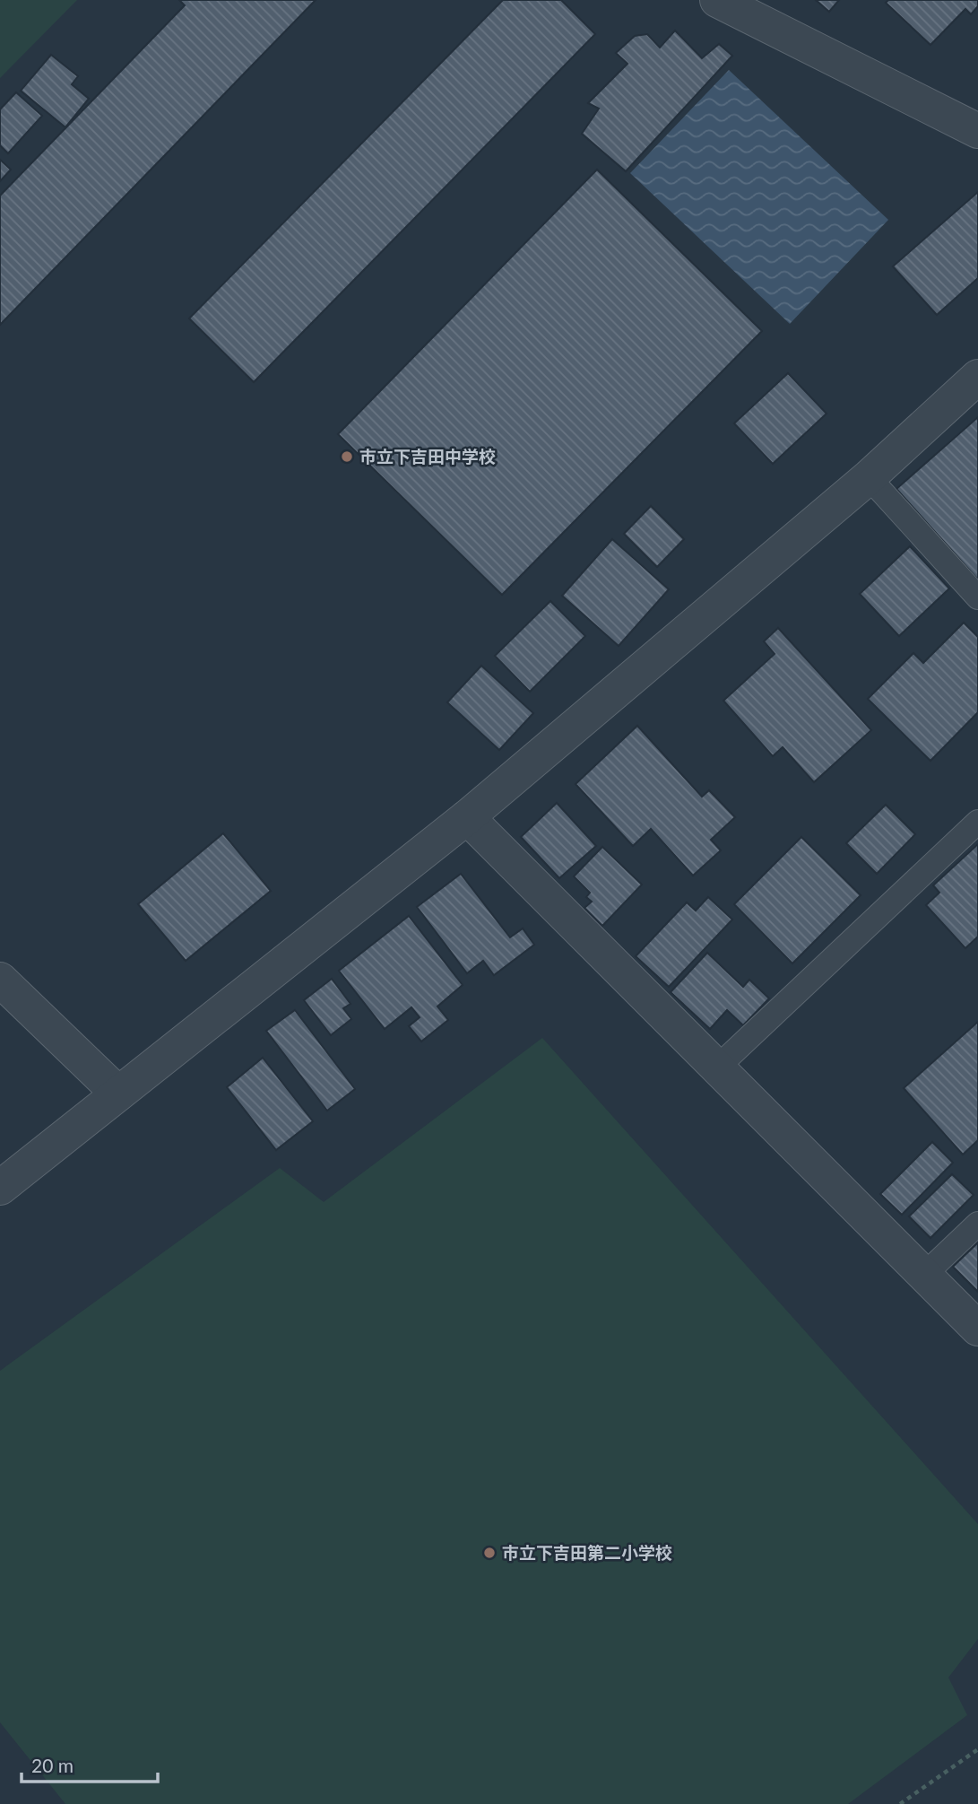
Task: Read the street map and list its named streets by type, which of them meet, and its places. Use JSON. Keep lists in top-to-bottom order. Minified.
{"places":["市立下吉田中学校","市立下吉田第二小学校"],"scale_bar":"20 m"}
